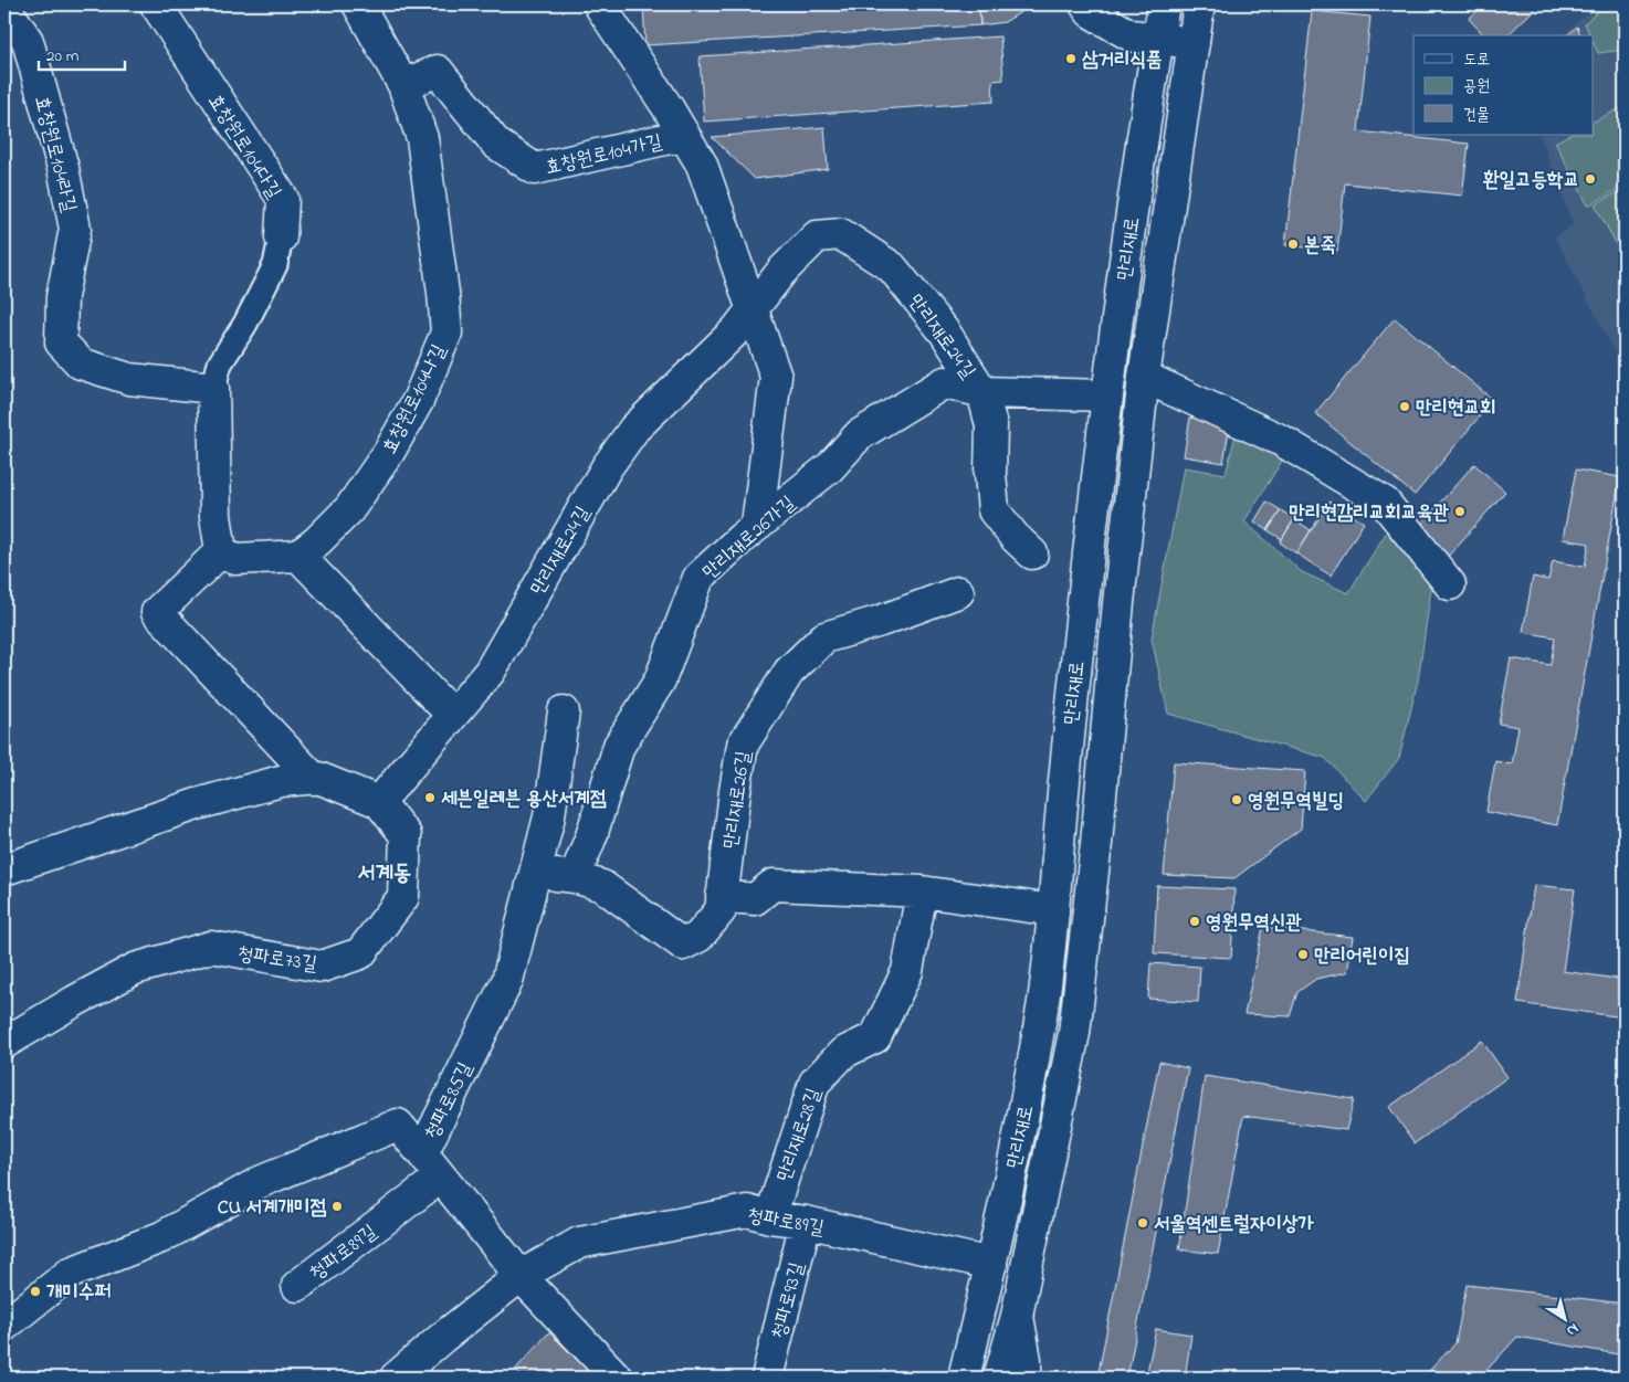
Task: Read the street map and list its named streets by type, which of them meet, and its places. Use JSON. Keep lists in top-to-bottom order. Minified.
{"streets":{"street":["효창원로104다길","효창원로104라길","효창원로104가길","만리재로","만리재로24길","효창원로104나길","만리재로26가길","만리재로26길","청파로73길","청파로85길","만리재로28길","청파로89길","청파로93길"]},"crossings":[["효창원로104다길","효창원로104라길"],["효창원로104다길","청파로73길"],["효창원로104가길","만리재로24길"],["효창원로104가길","효창원로104나길"],["만리재로","만리재로24길"],["만리재로","청파로89길"],["만리재로24길","만리재로26가길"],["만리재로24길","청파로73길"],["만리재로26가길","만리재로26길"],["만리재로26길","청파로85길"],["만리재로28길","청파로89길"],["청파로89길","청파로93길"]],"districts":["서계동"],"places":["삼거리식품","환일고등학교","본죽","만리현교회","만리현감리교회교육관","세븐일레븐 용산서계점","영원무역빌딩","영원무역신관","만리어린이집","CU 서계개미점","서울역센트럴자이상가","개미수퍼"],"legend":["도로","공원","건물"],"scale_bar":"20 m","north":"bottom right"}
